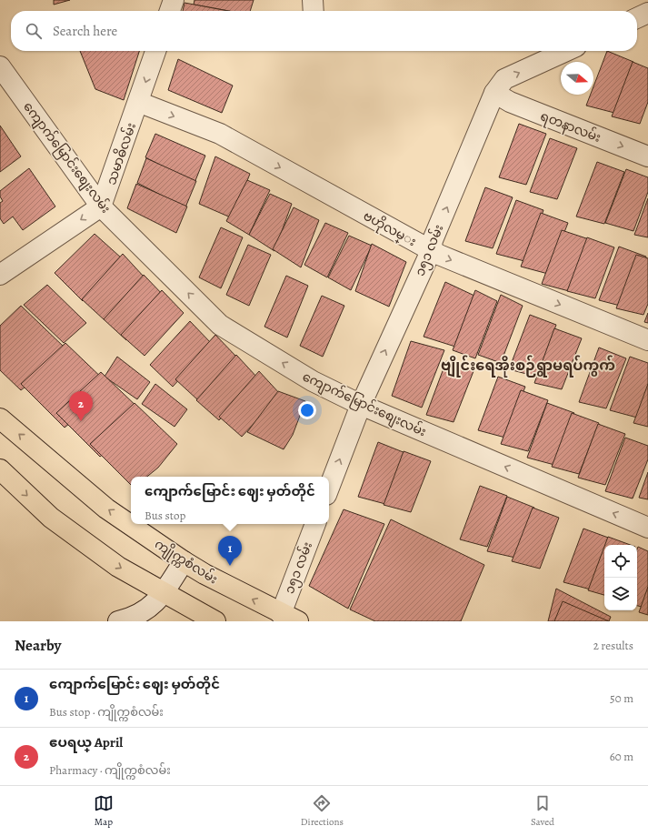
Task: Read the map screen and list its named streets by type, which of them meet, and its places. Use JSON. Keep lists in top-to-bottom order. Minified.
{"streets":{"main road":["ကျိုက္ကစံလမ်း"],"street":["ရတနာလမ်း","သမာဓိလမ်း","ကျောက်မြောင်းစျေးလမ်း","ဗဟိုလမ္း","၁၅၁ လမ်း"]},"crossings":[["ရတနာလမ်း","၁၅၁ လမ်း"],["သမာဓိလမ်း","ကျောက်မြောင်းစျေးလမ်း"],["သမာဓိလမ်း","ဗဟိုလမ္း"],["ကျောက်မြောင်းစျေးလမ်း","၁၅၁ လမ်း"],["ဗဟိုလမ္း","၁၅၁ လမ်း"],["၁၅၁ လမ်း","ကျိုက္ကစံလမ်း"]],"one_way":["ရတနာလမ်း","ကျောက်မြောင်းစျေးလမ်း","ဗဟိုလမ္း","၁၅၁ လမ်း"],"districts":["ဗျိုင်းရေအိုးစဉ်ရွာမရပ်ကွက်"],"north":"right","page":{"search":"Search here","pins":["2","1"],"popup":["ကျောက်မြောင်း ဈေး မှတ်တိုင်","Bus stop"],"heading":["Nearby","2 results"],"list":[{"mark":"1","name":"ကျောက်မြောင်း ဈေး မှတ်တိုင်","note":"Bus stop · ကျိုက္ကစံလမ်း","value":"50 m"},{"mark":"2","name":"ဧပရယ္ April","note":"Pharmacy · ကျိုက္ကစံလမ်း","value":"60 m"}],"nav":["Map","Directions","Saved"]}}
